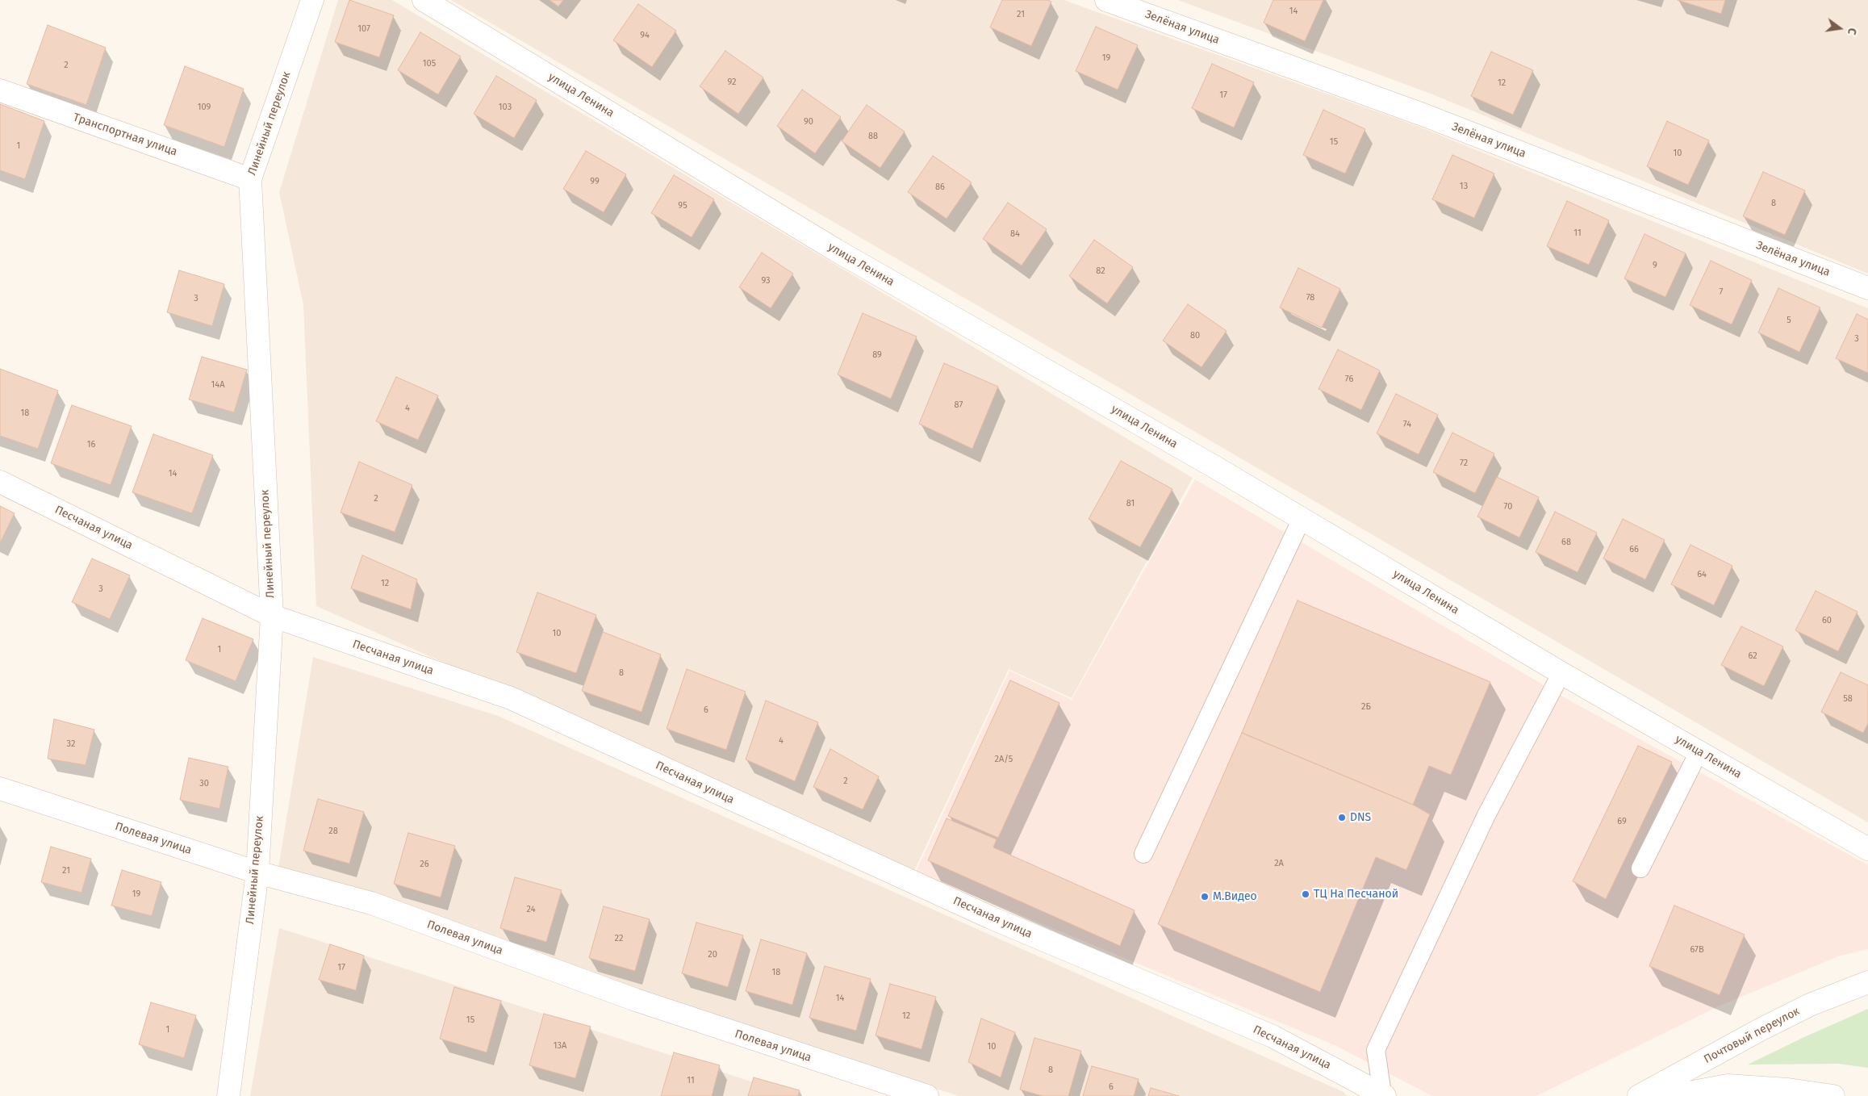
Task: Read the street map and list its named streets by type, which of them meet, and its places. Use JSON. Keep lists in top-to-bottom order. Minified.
{"streets":{"street":["Зелёная улица","улица Ленина","Линейный переулок","Транспортная улица","Песчаная улица","Полевая улица","Почтовый переулок"]},"crossings":[["Линейный переулок","Транспортная улица"],["Линейный переулок","Песчаная улица"],["Линейный переулок","Полевая улица"]],"places":["DNS","ТЦ На Песчаной","М.Видео"],"house_numbers":["14","21","107","94","19","105","2","92","12","17","109","103","90","88","15","1","10","99","13","86","8","95","11","84","9","82","93","7","78","3","5","80","3","89","76","14А","87","4","18","74","16","72","14","2","81","70","68","66","64","12","3","60","10","1","62","8","58","2Б","6","4","32","2А/5","2","30","69","28","2А","26","21","19","24","22","67В","20","17","18","14","12","15","1","13А","10","8","11","6"],"north":"right"}
